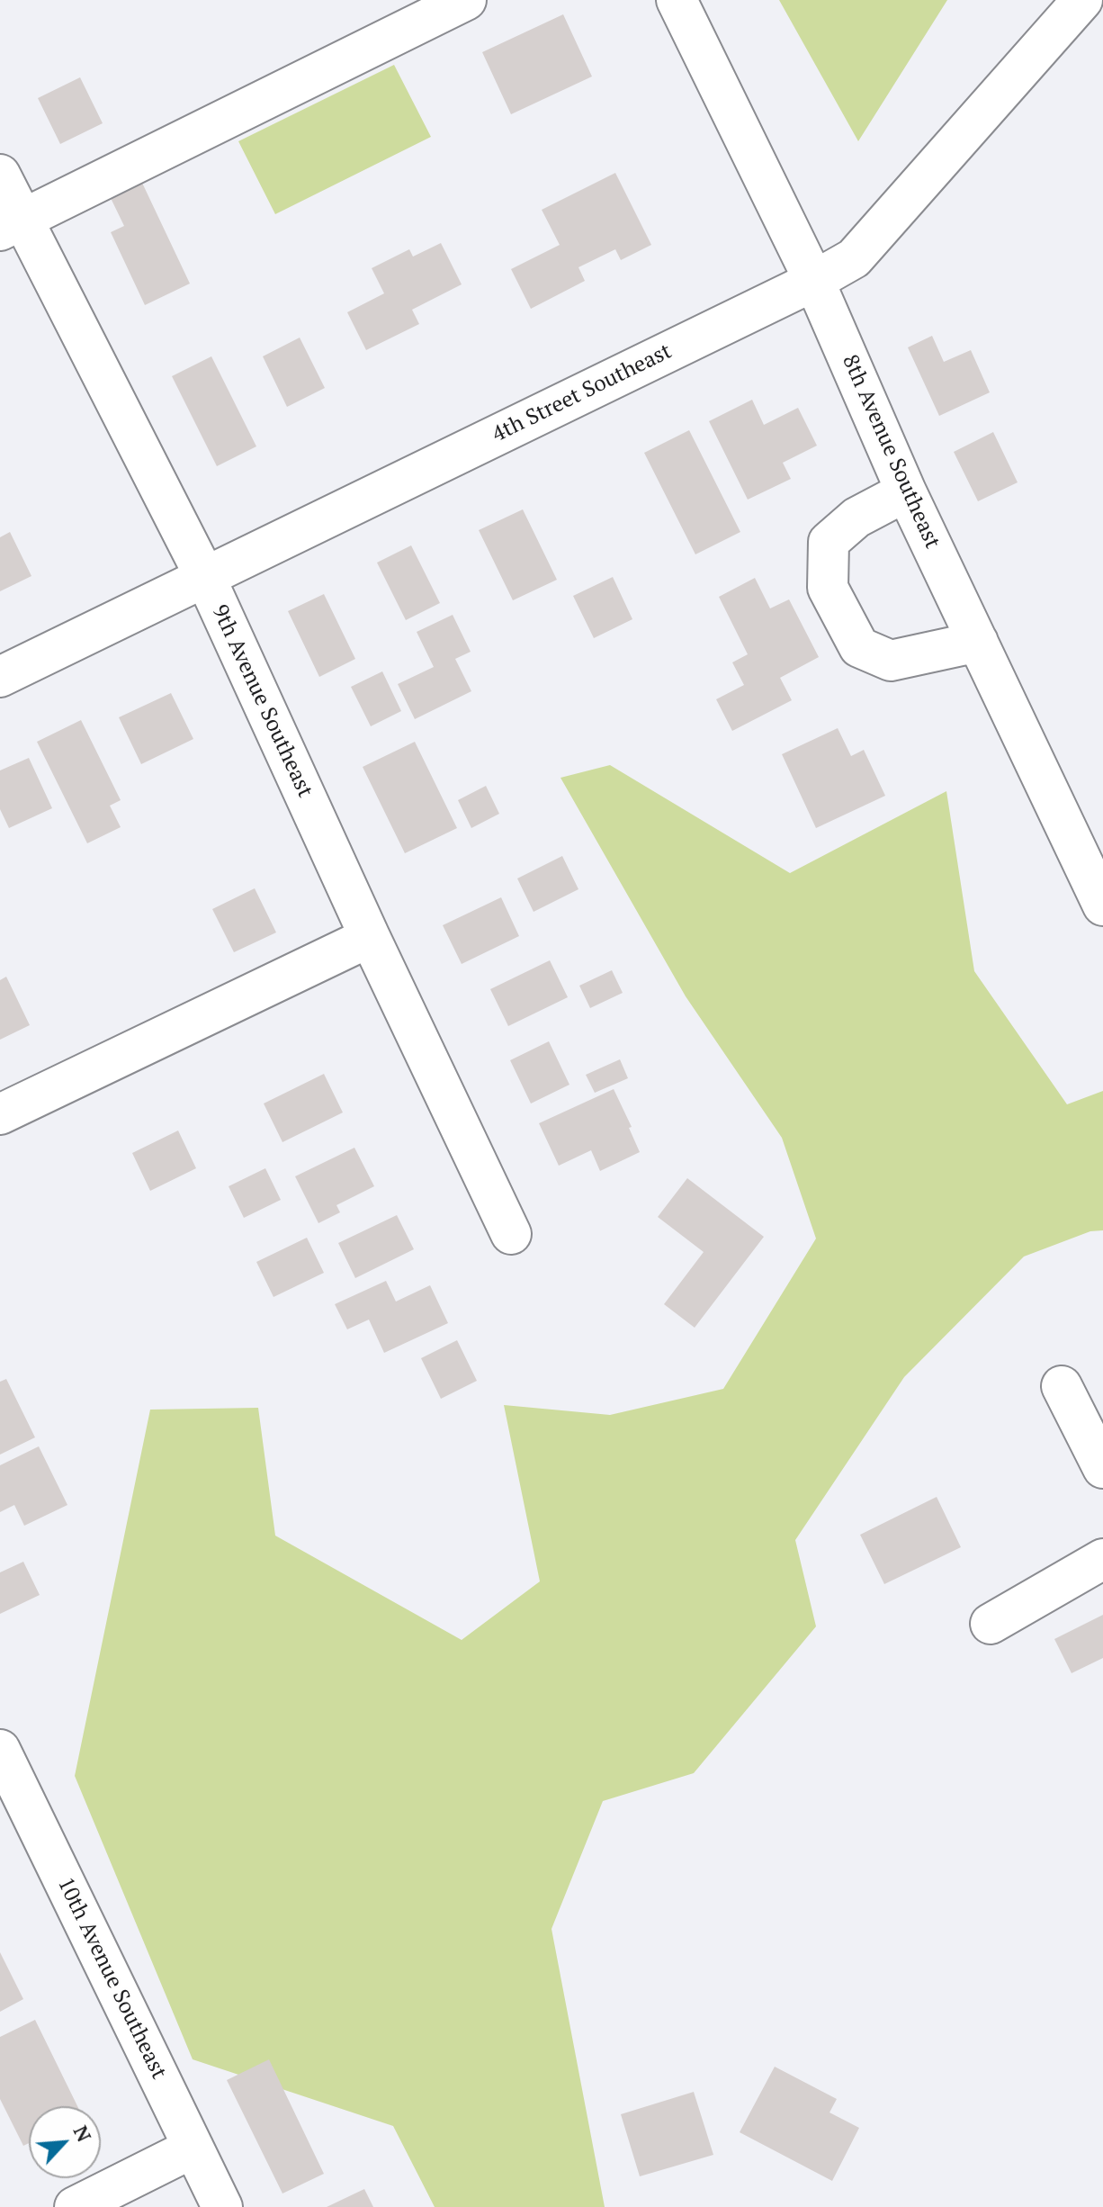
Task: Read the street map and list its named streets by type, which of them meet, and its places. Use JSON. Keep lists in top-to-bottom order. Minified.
{"streets":{"street":["4th Street Southeast","8th Avenue Southeast","9th Avenue Southeast","10th Avenue Southeast"]},"crossings":[["4th Street Southeast","8th Avenue Southeast"],["4th Street Southeast","9th Avenue Southeast"]],"north":"top right"}
